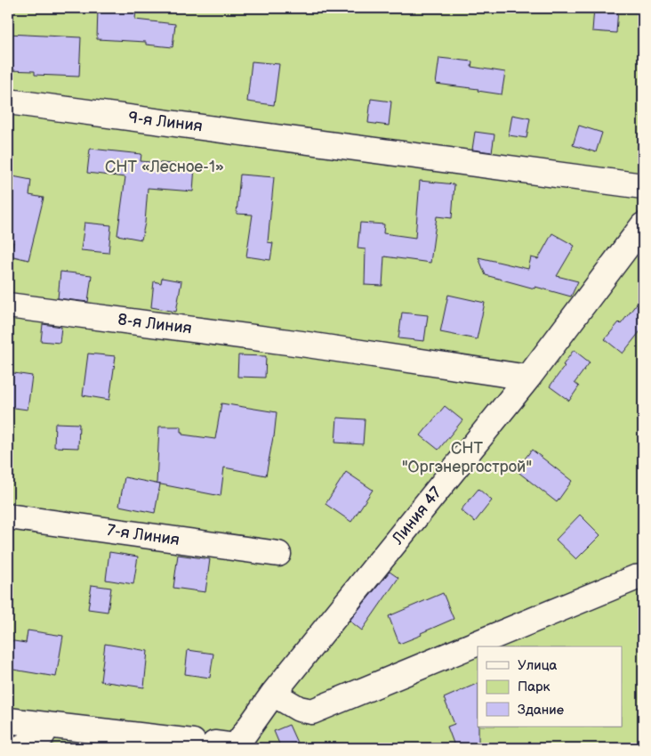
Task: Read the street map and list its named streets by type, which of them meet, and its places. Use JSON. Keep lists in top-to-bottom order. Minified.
{"streets":{"street":["9-я Линия","8-я Линия","Линия 47","7-я Линия"]},"crossings":[["8-я Линия","Линия 47"]],"parks":["СНТ «Лесное-1»","СНТ \"Оргэнергострой\""],"legend":["Улица","Парк","Здание"]}
